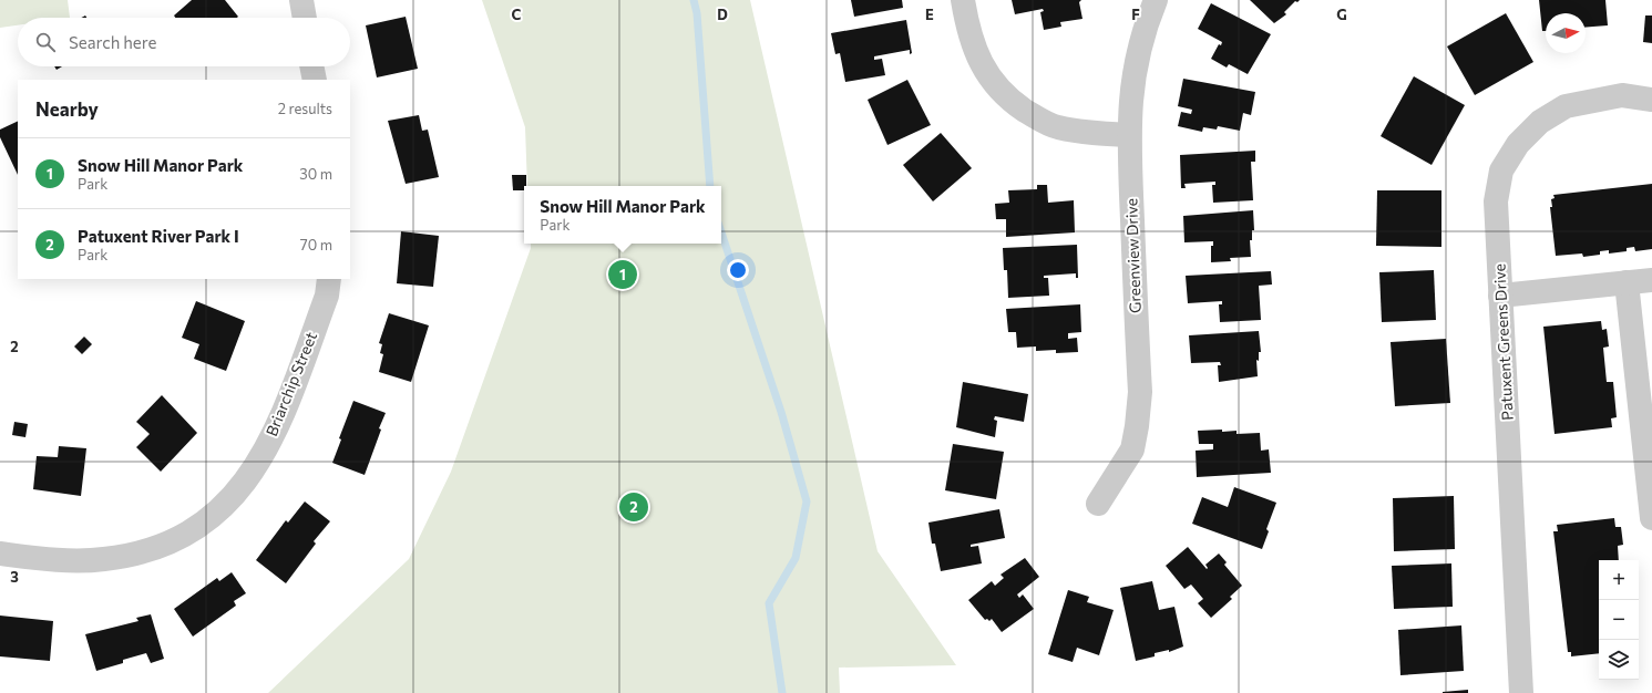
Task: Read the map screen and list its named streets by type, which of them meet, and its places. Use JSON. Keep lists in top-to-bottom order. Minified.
{"streets":{"street":["Greenview Drive","Patuxent Greens Drive","Briarchip Street"]},"north":"right","page":{"search":"Search here","heading":["Nearby","2 results"],"list":[{"mark":"1","name":"Snow Hill Manor Park","note":"Park","value":"30 m"},{"mark":"2","name":"Patuxent River Park I","note":"Park","value":"70 m"}],"popup":["Snow Hill Manor Park","Park"],"pins":["1","2"],"map_buttons":["+","−"]},"grid":{"columns":["C","D","E","F","G"],"rows":["2","3"]}}
